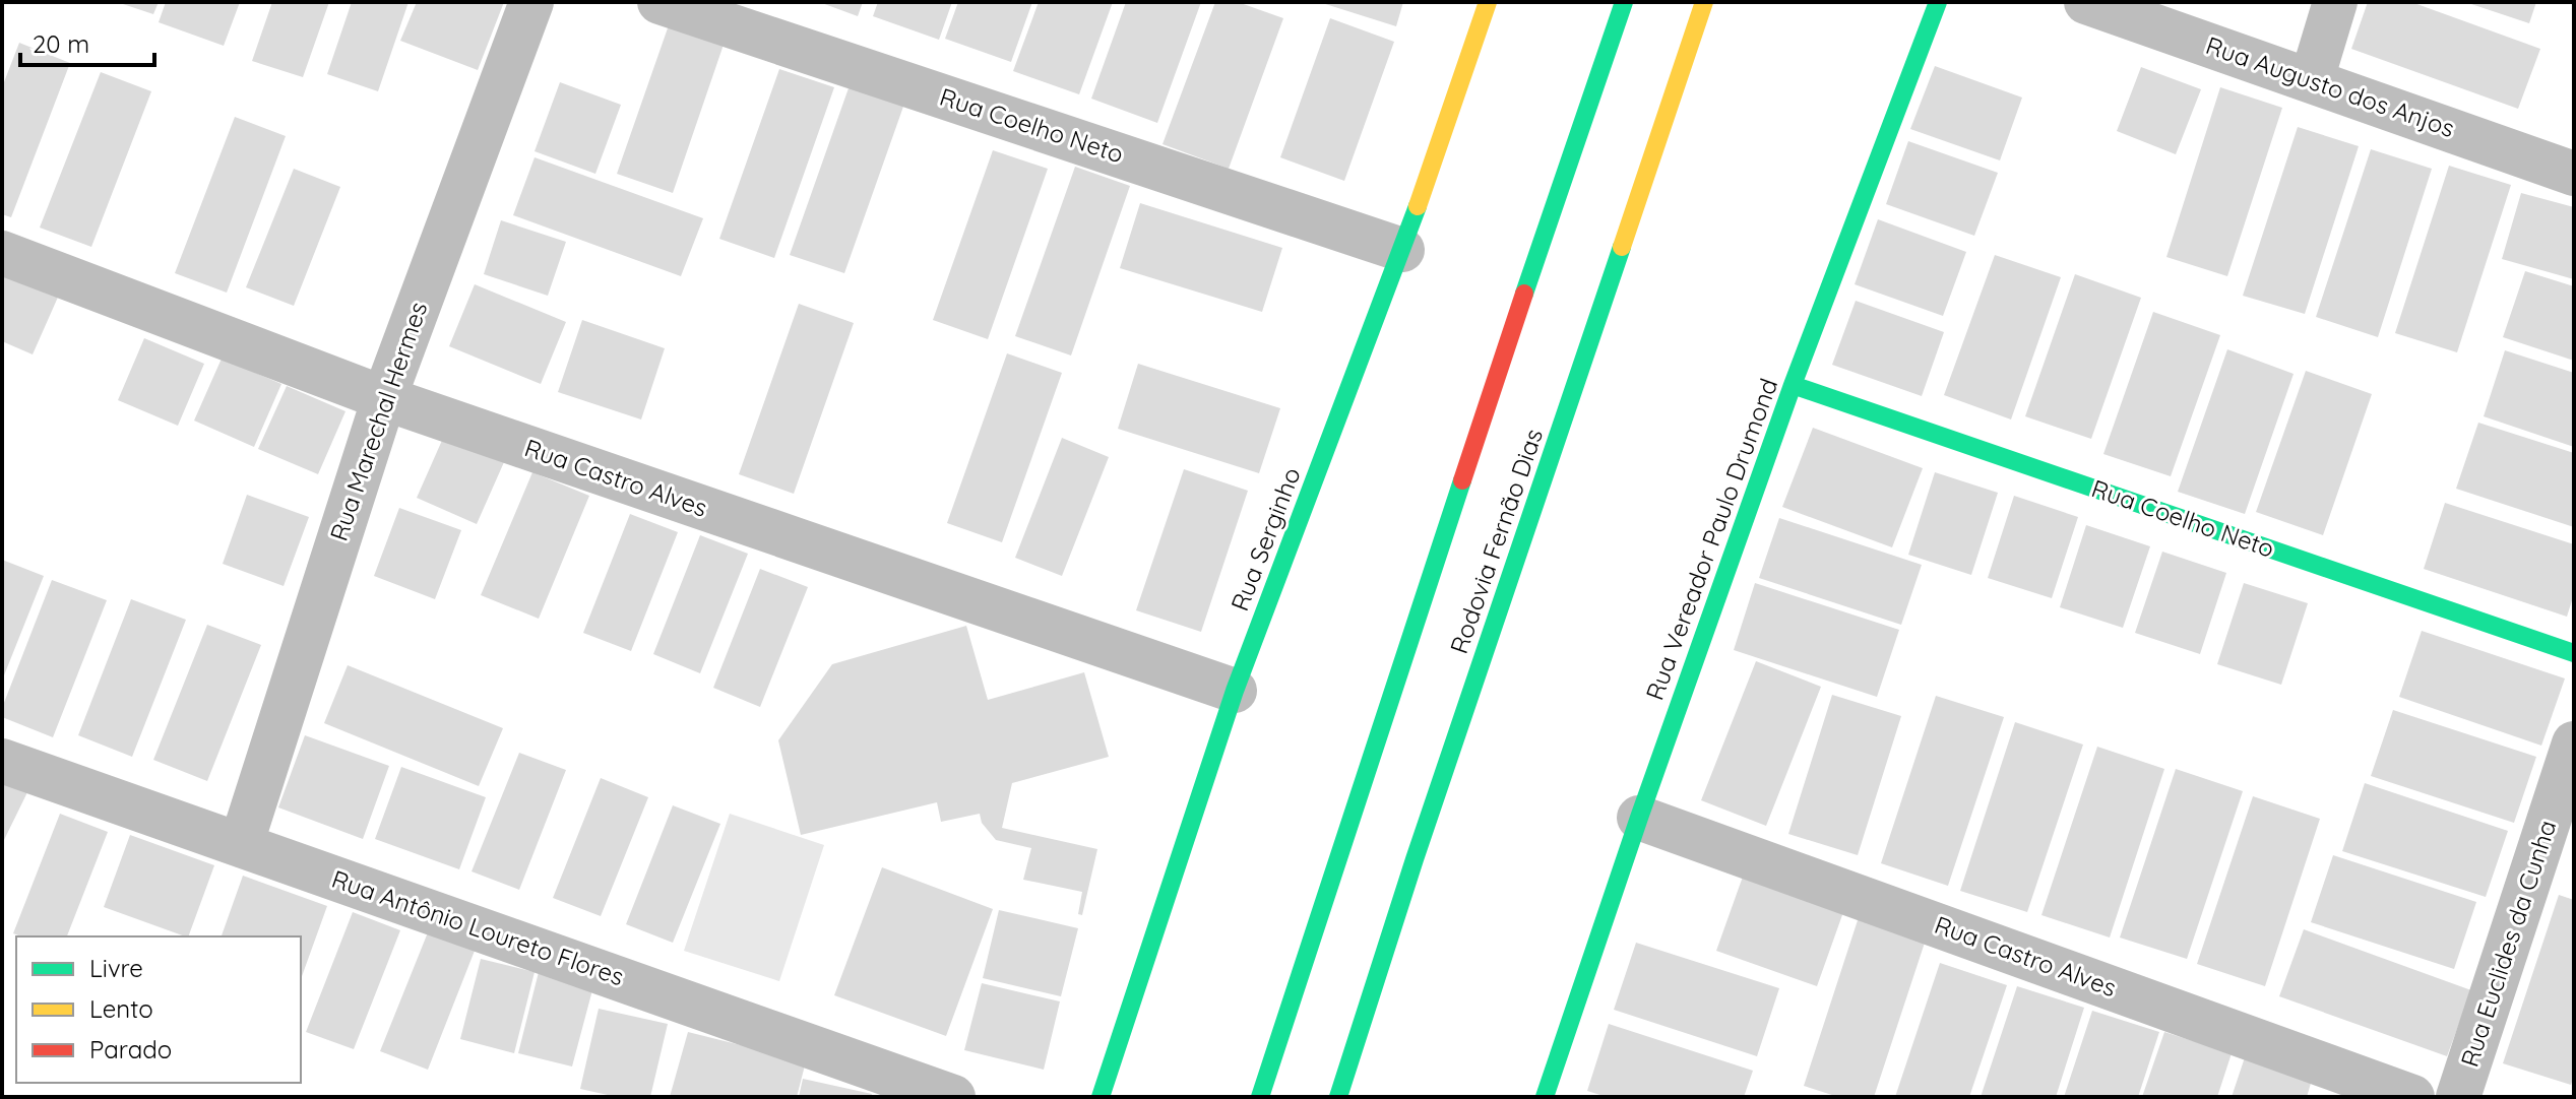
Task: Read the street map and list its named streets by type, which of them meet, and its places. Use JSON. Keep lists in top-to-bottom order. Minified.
{"streets":{"main road":["Rua Coelho Neto","Rua Serginho","Rua Vereador Paulo Drumond","Rodovia Fernão Dias"],"street":["Rua Augusto dos Anjos","Rua Marechal Hermes","Rua Castro Alves","Rua Antônio Loureto Flores","Rua Euclides da Cunha"]},"crossings":[["Rua Coelho Neto","Rua Serginho"],["Rua Coelho Neto","Rua Vereador Paulo Drumond"],["Rua Marechal Hermes","Rua Castro Alves"],["Rua Marechal Hermes","Rua Antônio Loureto Flores"],["Rua Castro Alves","Rua Serginho"],["Rua Castro Alves","Rua Vereador Paulo Drumond"]],"legend":["Livre","Lento","Parado"],"scale_bar":"20 m"}
